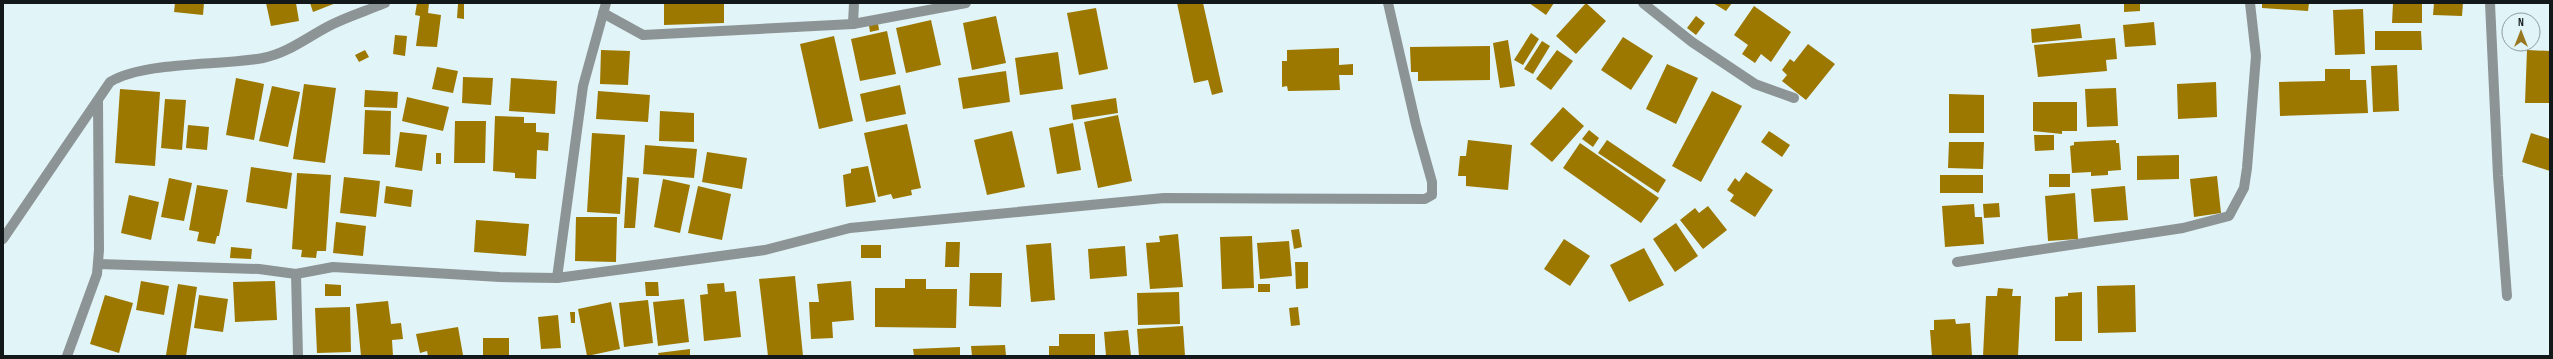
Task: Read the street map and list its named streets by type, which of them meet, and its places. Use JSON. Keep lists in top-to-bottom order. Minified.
{"north":"top"}
